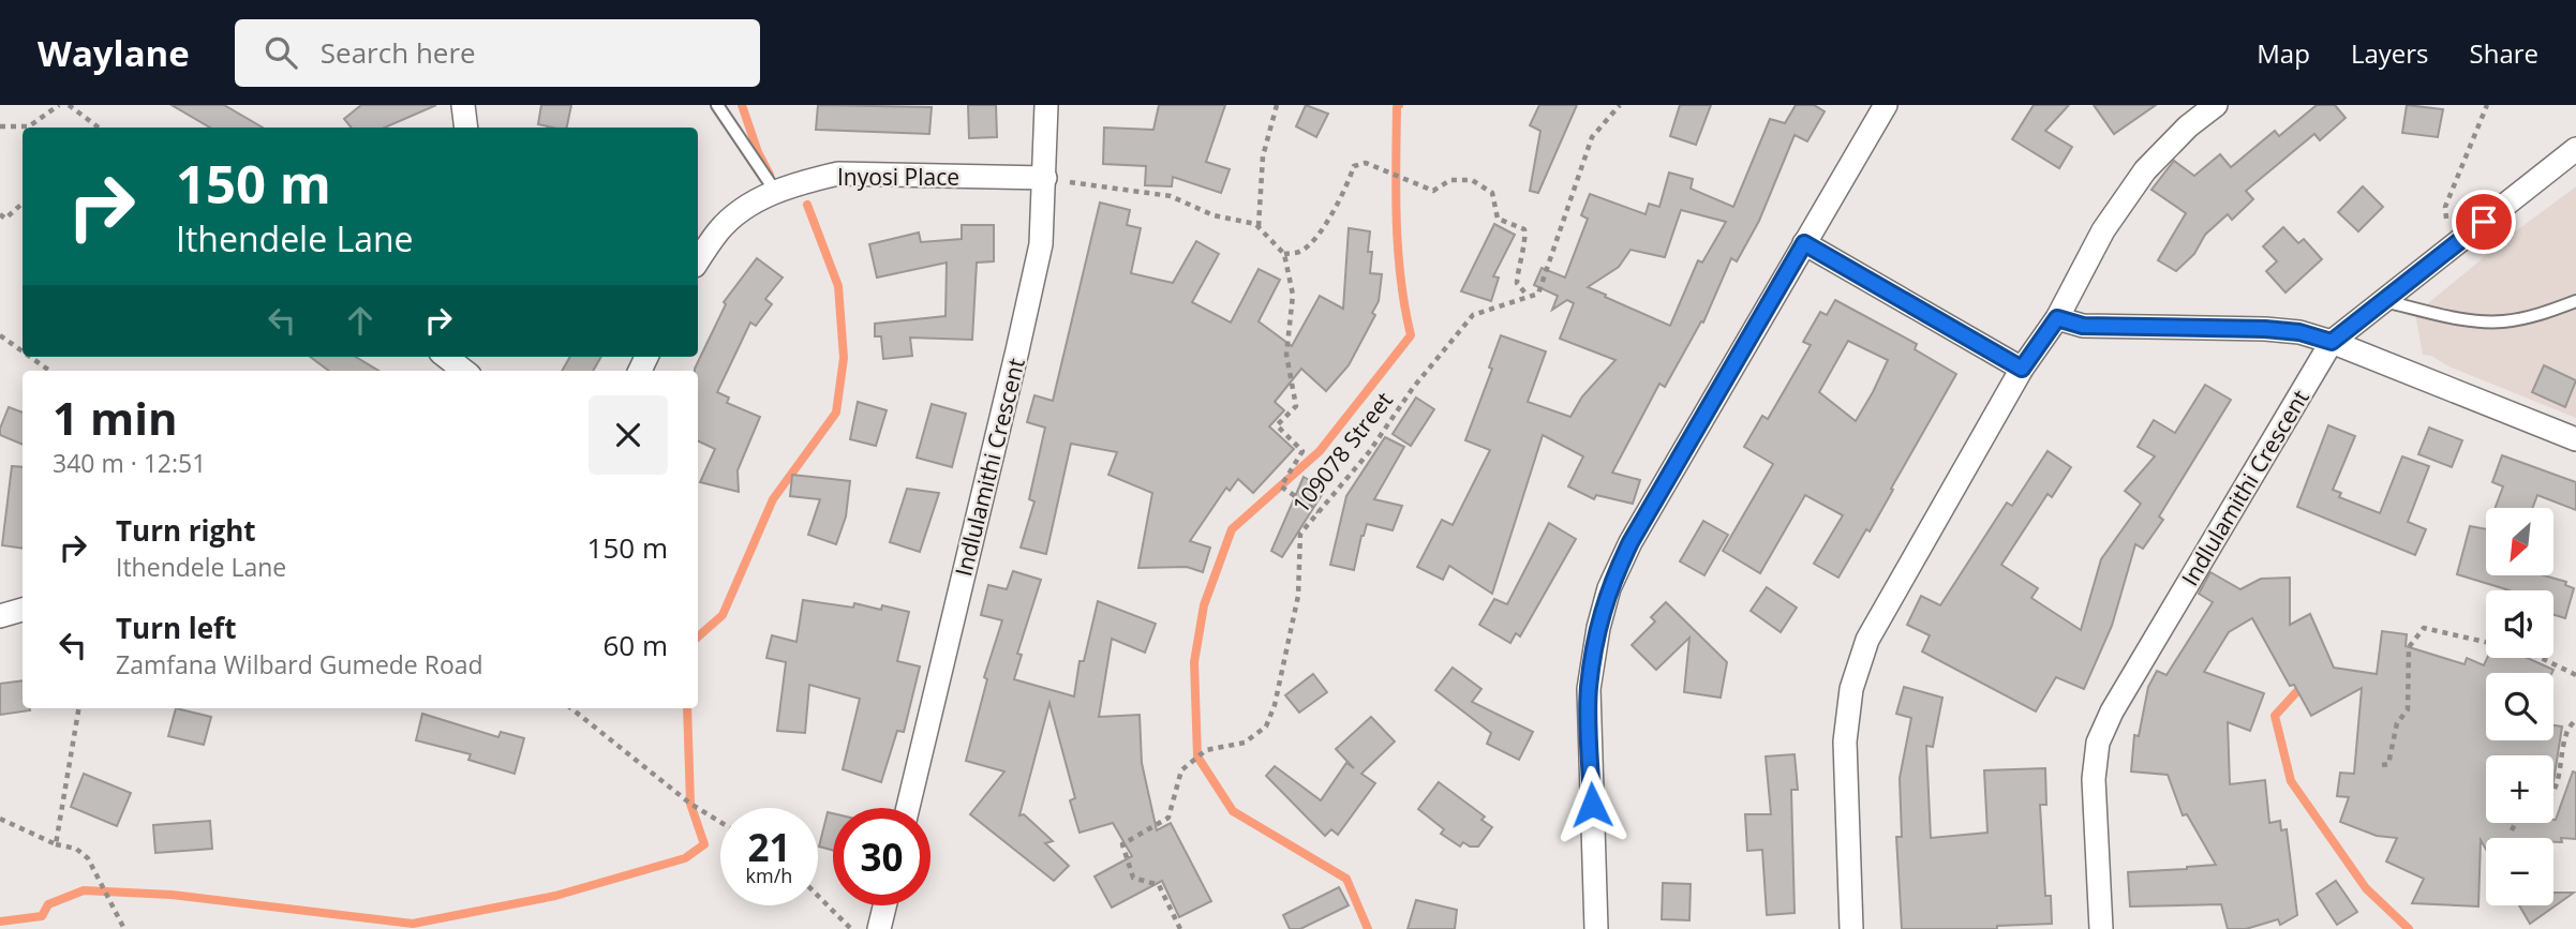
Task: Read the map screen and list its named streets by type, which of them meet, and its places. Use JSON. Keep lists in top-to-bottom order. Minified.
{"streets":{"street":["Inyosi Place","Indlulamithi Crescent"],"path":["109078 Street"]},"crossings":[["Inyosi Place","Indlulamithi Crescent"]],"north":"bottom left","page":{"header":"Waylane","search":"Search here","nav":["Map","Layers","Share"],"turn":["150 m","Ithendele Lane"],"heading":["1 min","340 m · 12:51"],"list":[{"name":"Turn right","note":"Ithendele Lane","value":"150 m"},{"name":"Turn left","note":"Zamfana Wilbard Gumede Road","value":"60 m"}],"map_buttons":["+","−"],"speed":"21 km/h","limit":"30"}}
